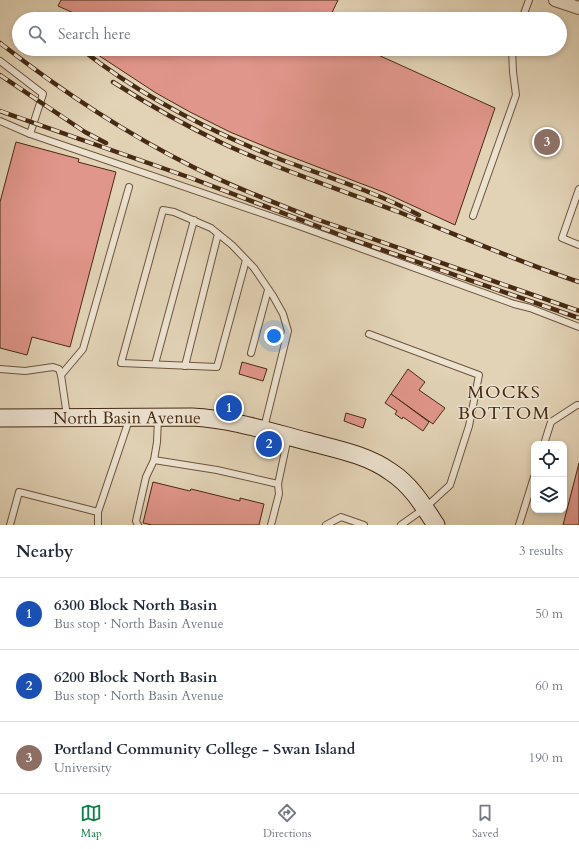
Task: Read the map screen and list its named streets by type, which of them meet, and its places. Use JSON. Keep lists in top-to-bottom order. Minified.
{"streets":{"street":["North Basin Avenue"]},"districts":["MOCKS BOTTOM"],"page":{"search":"Search here","pins":["3","1","2"],"heading":["Nearby","3 results"],"list":[{"mark":"1","name":"6300 Block North Basin","note":"Bus stop · North Basin Avenue","value":"50 m"},{"mark":"2","name":"6200 Block North Basin","note":"Bus stop · North Basin Avenue","value":"60 m"},{"mark":"3","name":"Portland Community College - Swan Island","note":"University","value":"190 m"}],"nav":["Map","Directions","Saved"]}}
